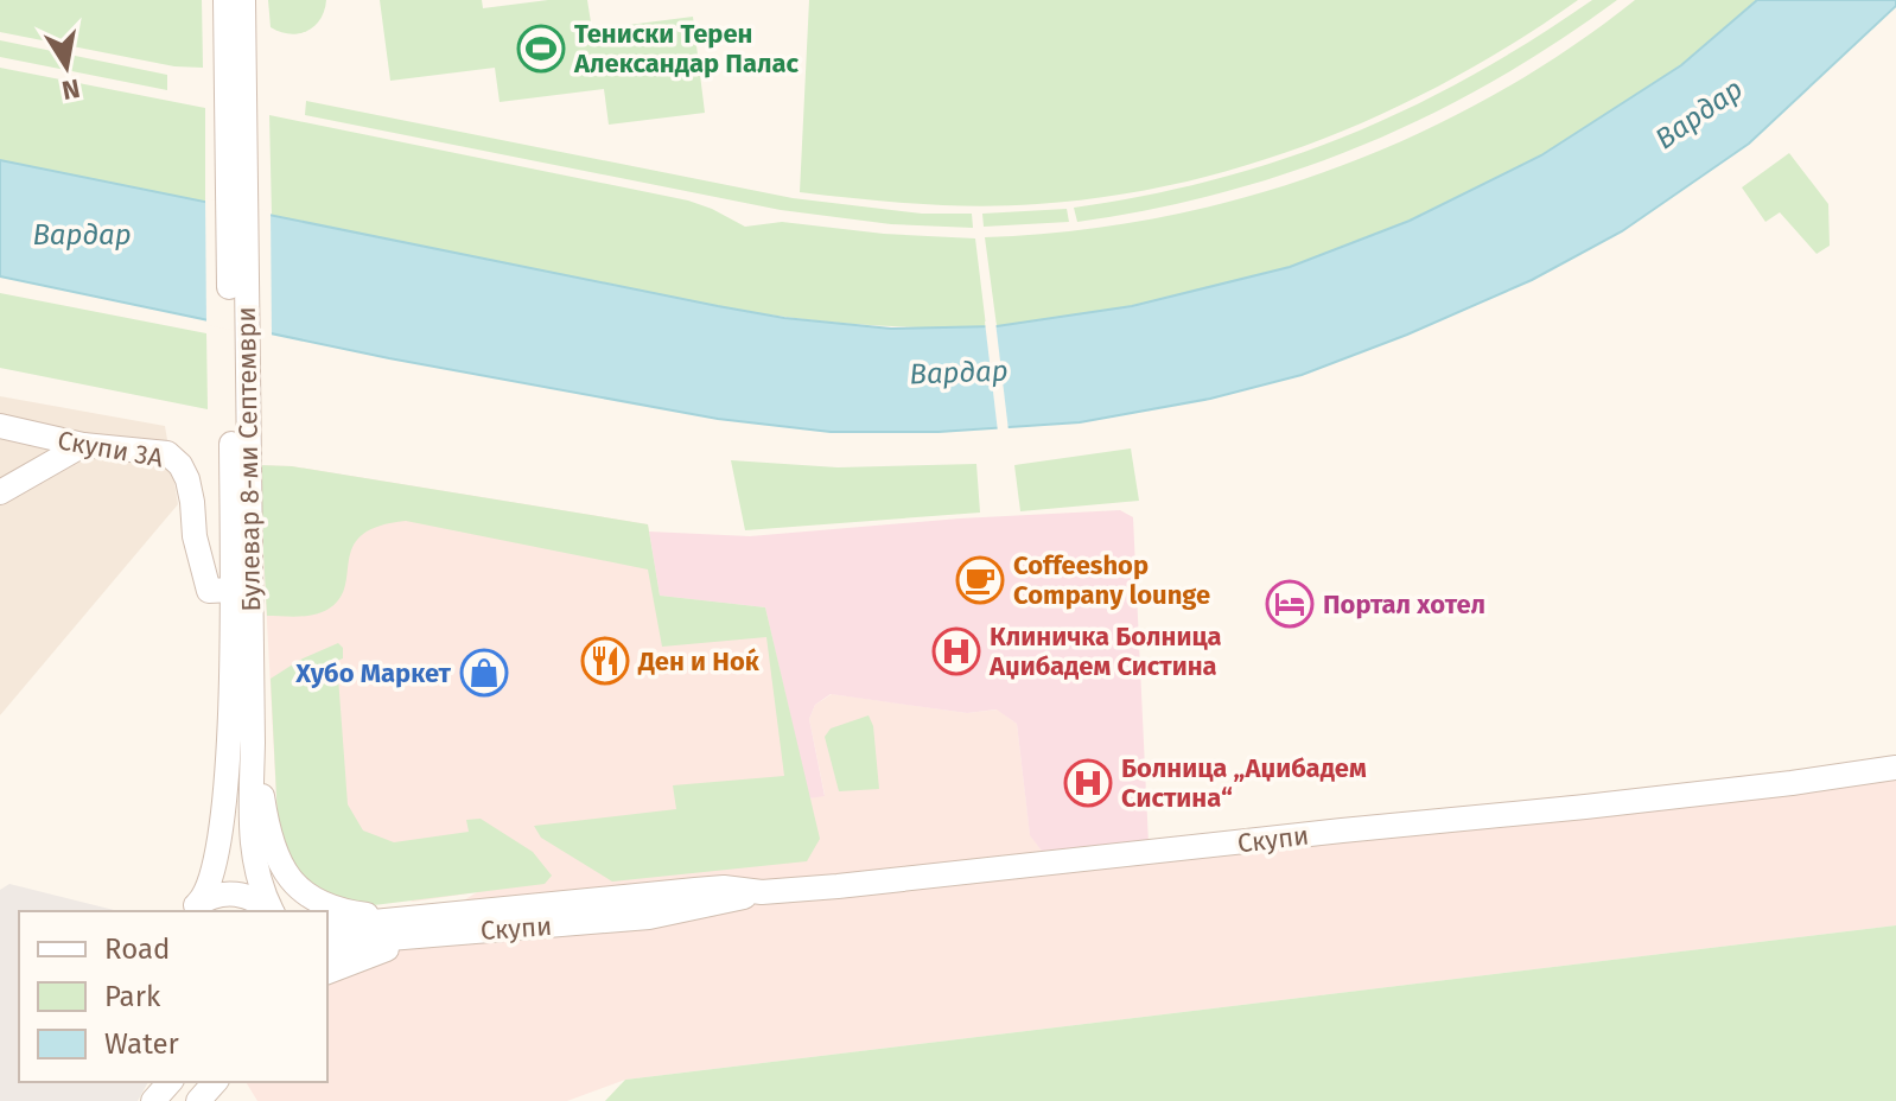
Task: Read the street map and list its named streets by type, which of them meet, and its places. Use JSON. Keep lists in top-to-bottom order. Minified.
{"streets":{"street":["Скупи 3А","Булевар 8-ми Септември","Скупи"]},"crossings":[["Скупи 3А","Булевар 8-ми Септември"]],"water":["Вардар"],"places":{"sports":["Тениски Терен Александар Палас"],"cafe":["Coffeeshop Company lounge"],"hotel":["Портал хотел"],"hospital":["Клиничка Болница Аџибадем Систина","Болница „Аџибадем Систина“"],"restaurant":["Ден и Ноќ"],"shop":["Хубо Маркет"]},"legend":["Road","Park","Water"],"north":"bottom"}
